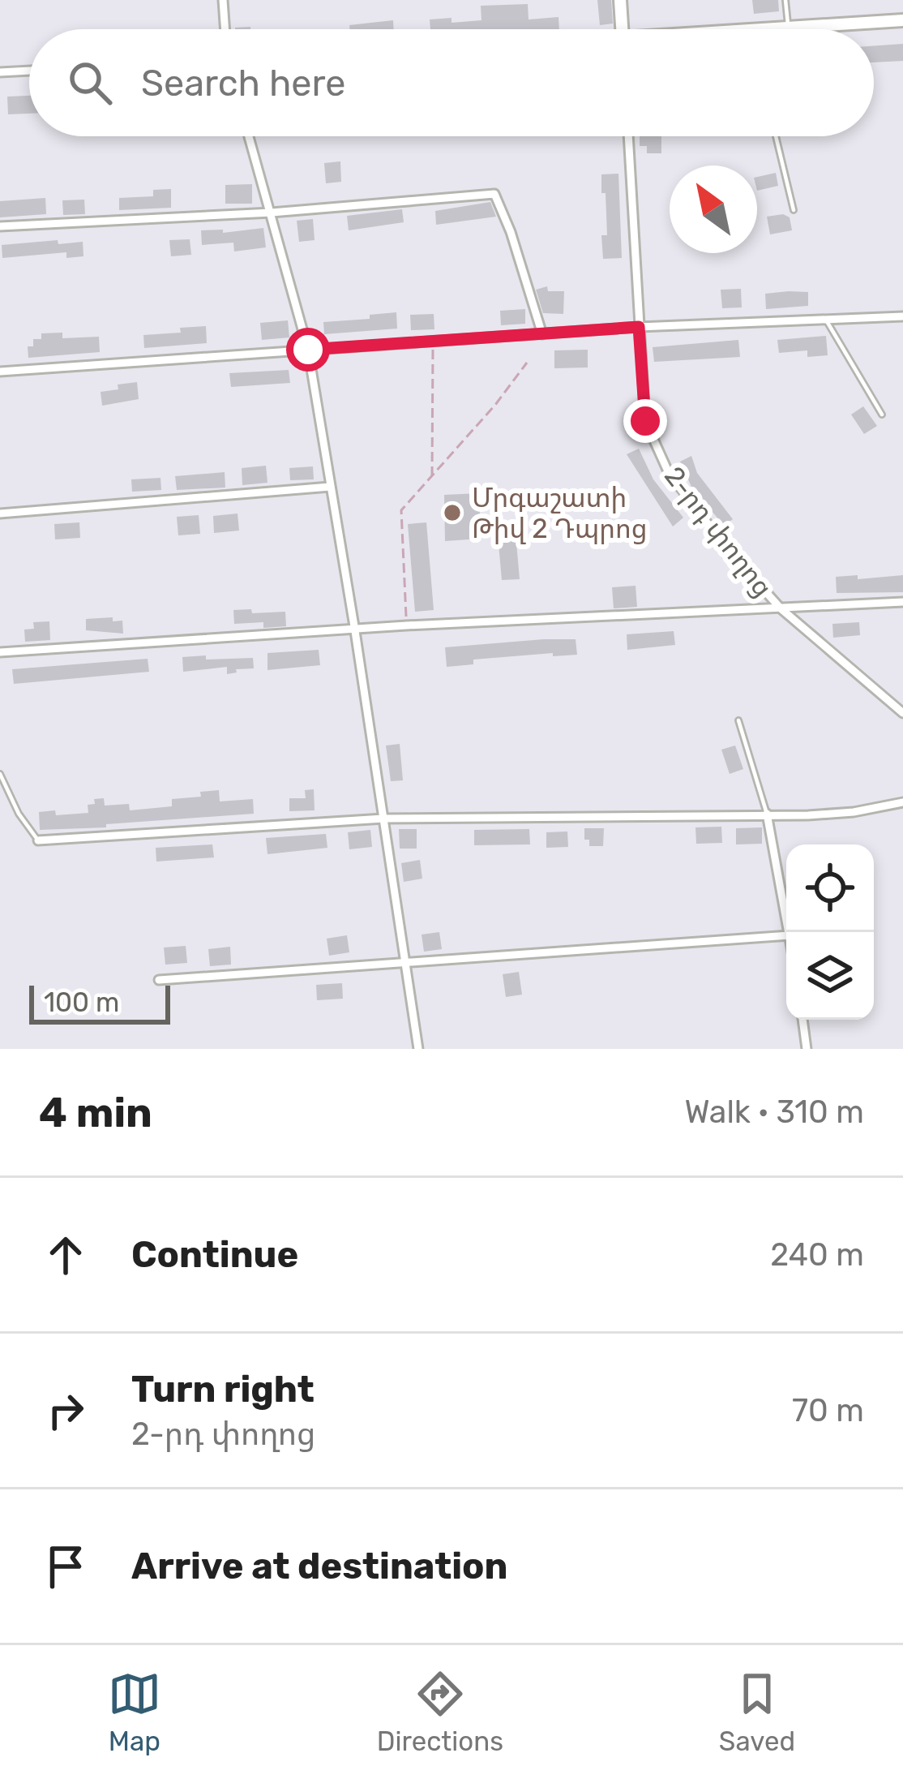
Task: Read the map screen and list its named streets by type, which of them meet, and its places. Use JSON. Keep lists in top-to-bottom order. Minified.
{"streets":{"street":["2-րդ փողոց"]},"places":["Մրգաշատի Թիվ 2 Դպրոց"],"scale_bar":"100 m","north":"top left","page":{"search":"Search here","scale":"100 m","heading":["4 min","Walk · 310 m"],"list":[["Continue","240 m"],["Turn right","2-րդ փողոց","70 m"],"Arrive at destination"],"nav":["Map","Directions","Saved"]}}
